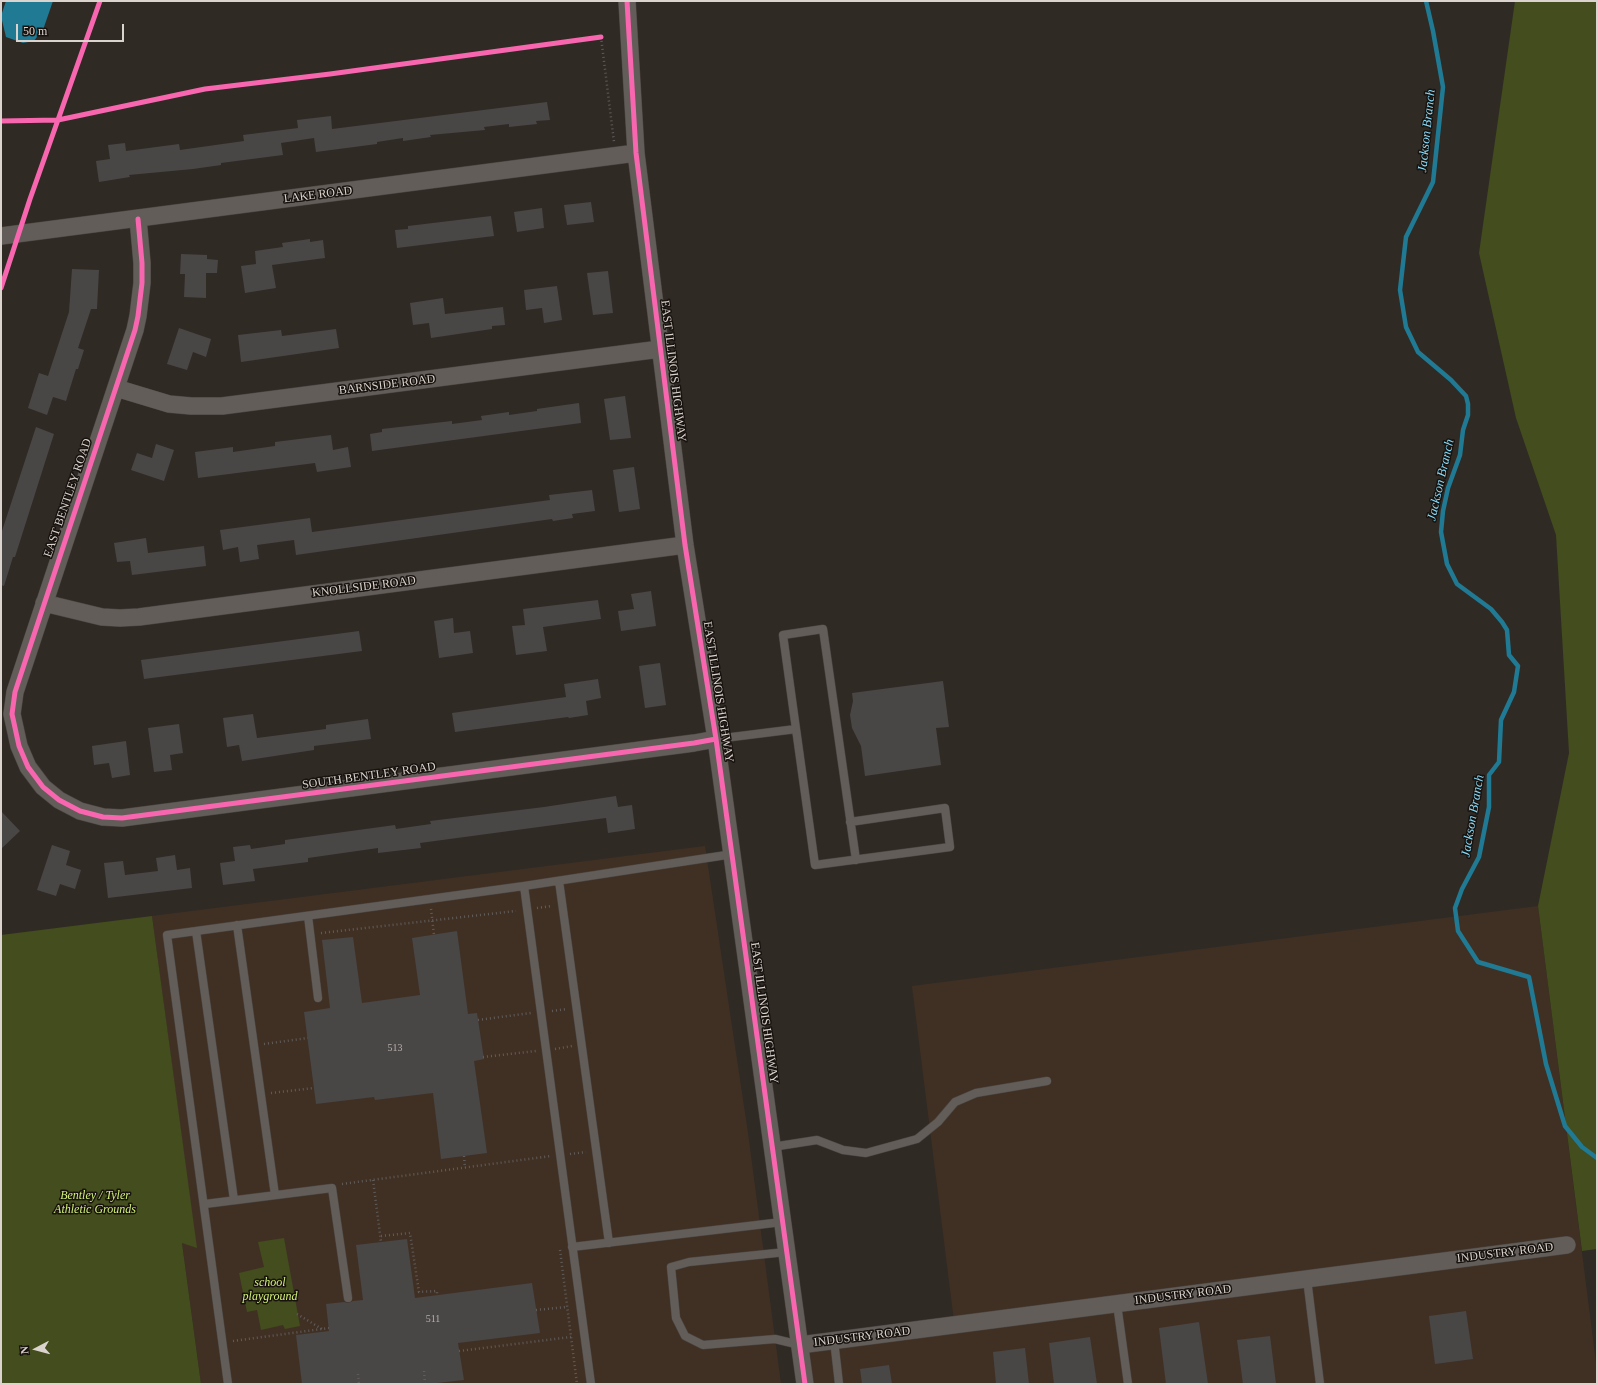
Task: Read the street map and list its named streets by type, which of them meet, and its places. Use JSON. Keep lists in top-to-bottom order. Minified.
{"streets":{"street":["LAKE ROAD","EAST ILLINOIS HIGHWAY","BARNSIDE ROAD","EAST BENTLEY ROAD","KNOLLSIDE ROAD","SOUTH BENTLEY ROAD","INDUSTRY ROAD"]},"crossings":[["LAKE ROAD","EAST ILLINOIS HIGHWAY"],["LAKE ROAD","EAST BENTLEY ROAD"],["EAST ILLINOIS HIGHWAY","BARNSIDE ROAD"],["EAST ILLINOIS HIGHWAY","KNOLLSIDE ROAD"],["EAST ILLINOIS HIGHWAY","SOUTH BENTLEY ROAD"],["EAST ILLINOIS HIGHWAY","INDUSTRY ROAD"],["BARNSIDE ROAD","EAST BENTLEY ROAD"],["EAST BENTLEY ROAD","KNOLLSIDE ROAD"],["EAST BENTLEY ROAD","SOUTH BENTLEY ROAD"]],"water":["Jackson Branch"],"parks":["Bentley / Tyler Athletic Grounds","school playground"],"house_numbers":["513","511"],"scale_bar":"50 m","north":"left"}
